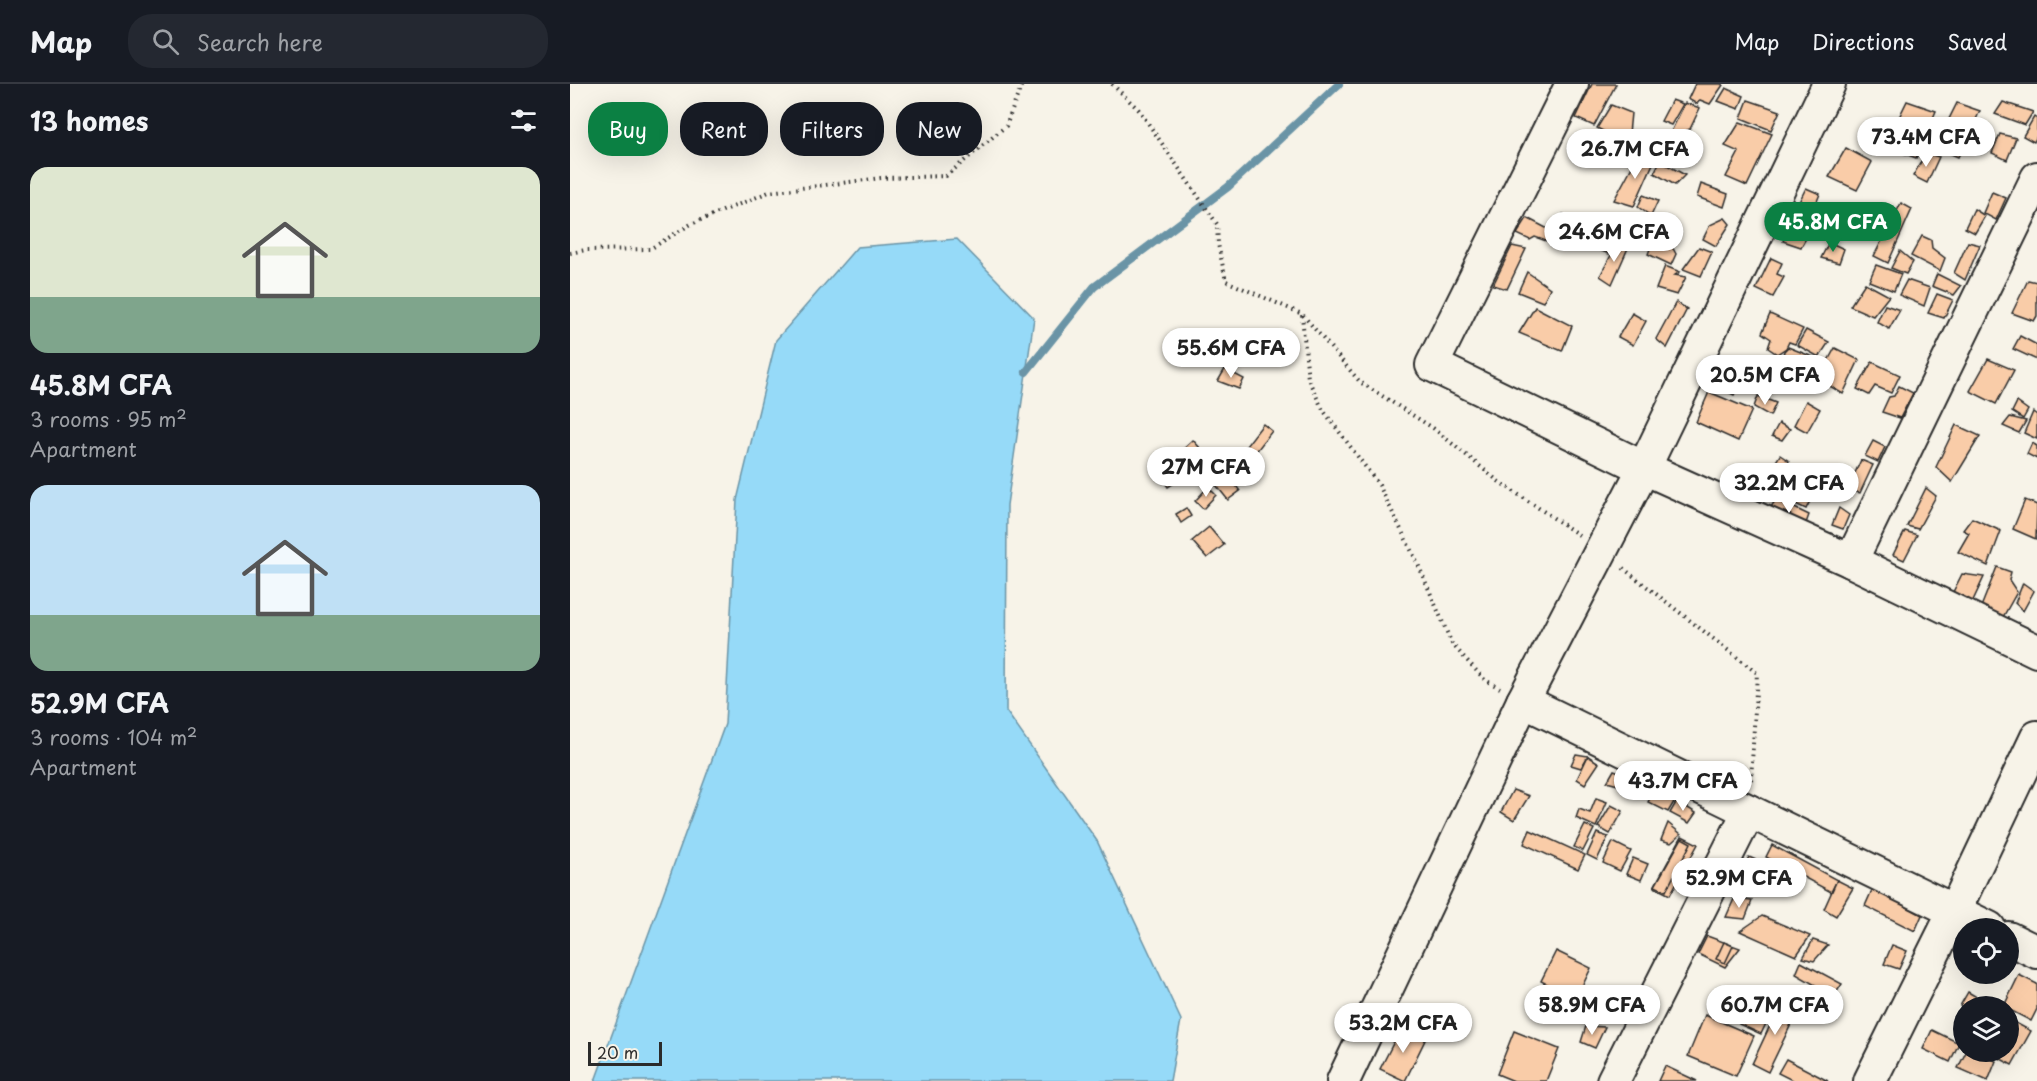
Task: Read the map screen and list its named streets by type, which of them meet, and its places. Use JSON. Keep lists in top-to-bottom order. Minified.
{"scale_bar":"20 m","page":{"header":"Map","search":"Search here","nav":["Map","Directions","Saved"],"heading":"13 homes","chip":["Buy","Rent","Filters","New"],"price":["73.4M CFA","26.7M CFA","45.8M CFA","24.6M CFA","55.6M CFA","20.5M CFA","27M CFA","32.2M CFA","43.7M CFA","52.9M CFA","58.9M CFA","60.7M CFA","53.2M CFA"],"list":[{"name":"45.8M CFA","note":"3 rooms · 95 m² · Apartment"},{"name":"52.9M CFA","note":"3 rooms · 104 m² · Apartment"}],"scale":"20 m"}}
